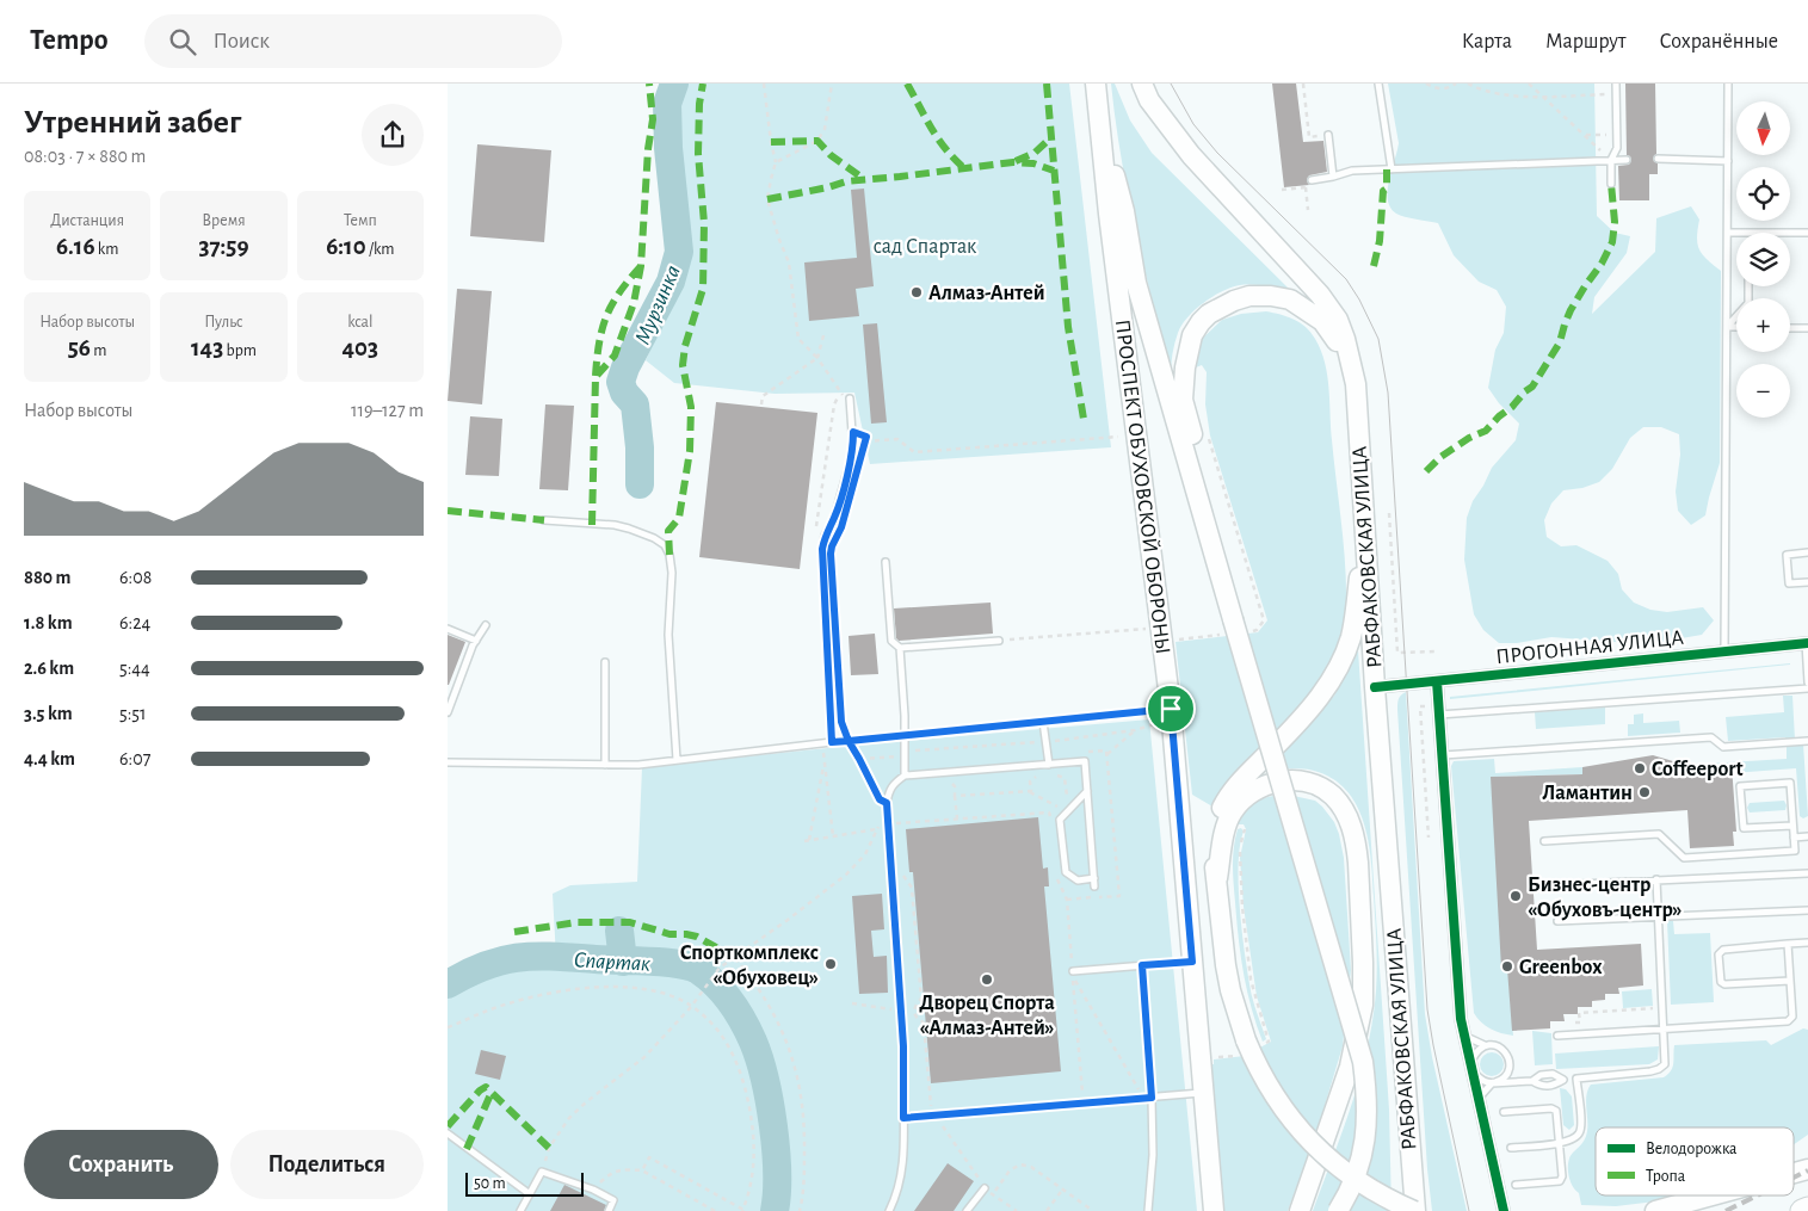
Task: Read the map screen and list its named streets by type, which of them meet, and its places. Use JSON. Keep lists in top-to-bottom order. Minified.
{"streets":{"main road":["ПРОСПЕКТ ОБУХОВСКОЙ ОБОРОНЫ","РАБФАКОВСКАЯ УЛИЦА"],"street":["ПРОГОННАЯ УЛИЦА"]},"crossings":[["РАБФАКОВСКАЯ УЛИЦА","ПРОГОННАЯ УЛИЦА"]],"water":["Мурзинка","Спартак"],"parks":["сад Спартак"],"places":["Алмаз-Антей","Coffeeport","Ламантин","Бизнес-центр «Обуховъ-центр»","Спорткомплекс «Обуховец»","Greenbox","Дворец Спорта «Алмаз-Антей»"],"legend":["Велодорожка","Тропа"],"scale_bar":"50 m","north":"bottom","page":{"header":"Tempo","search":"Поиск","nav":["Карта","Маршрут","Сохранённые"],"heading":["Утренний забег","08:03 · 7 × 880 m"],"map_buttons":["+","−"],"stats":[["Дистанция","6.16 km"],["Время","37:59"],["Темп","6:10 /km"],["Набор высоты","56 m"],["Пульс","143 bpm"],["kcal","403"]],"chart":["Набор высоты","119–127 m"],"list":[{"name":"880 m","note":"6:08"},{"name":"1.8 km","note":"6:24"},{"name":"2.6 km","note":"5:44"},{"name":"3.5 km","note":"5:51"},{"name":"4.4 km","note":"6:07"}],"buttons":["Сохранить","Поделиться"],"scale":"50 m"}}
